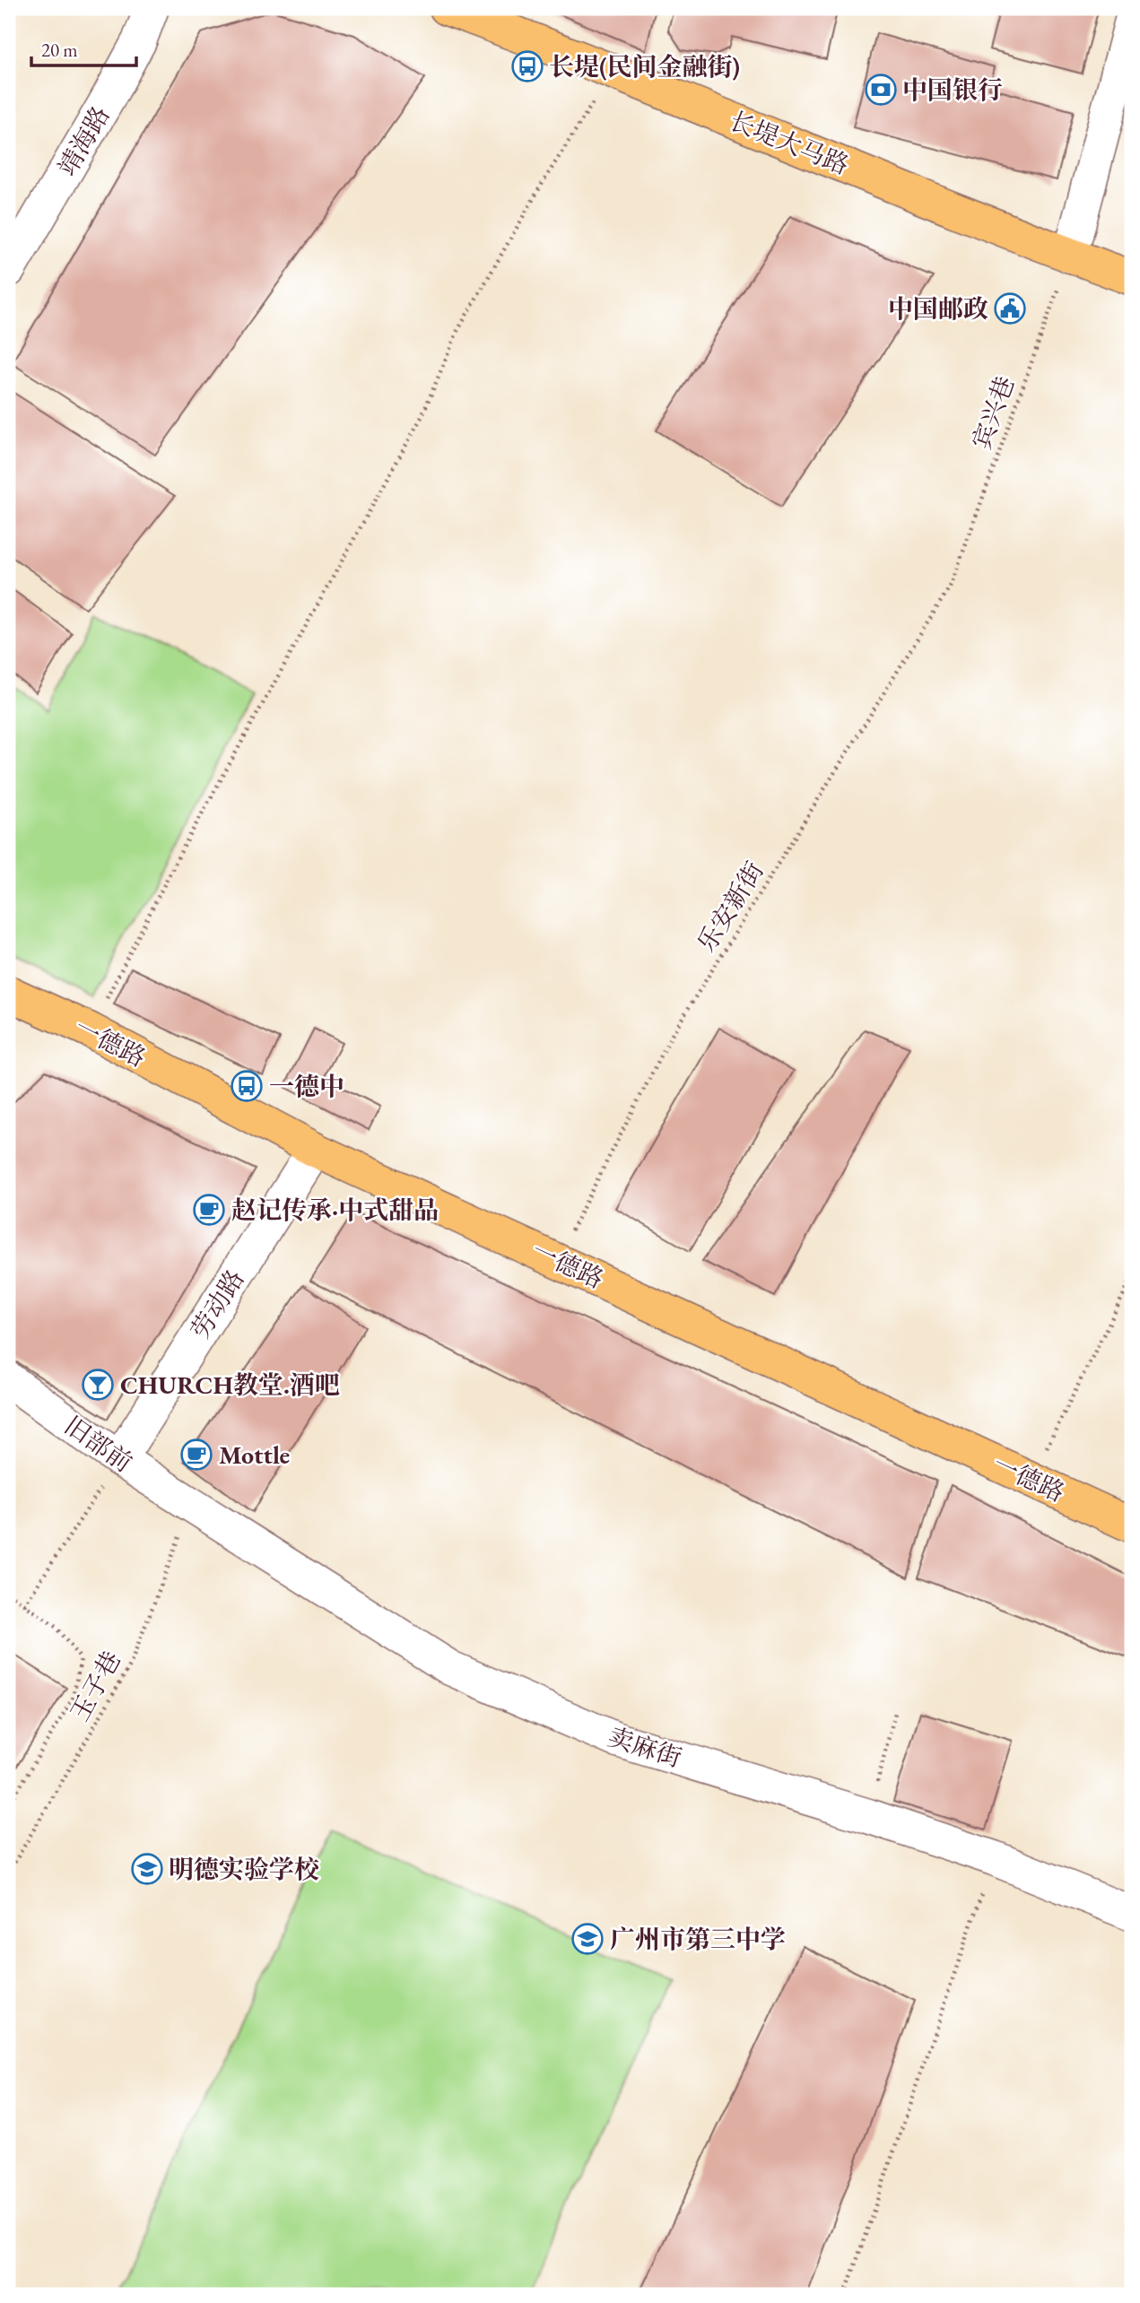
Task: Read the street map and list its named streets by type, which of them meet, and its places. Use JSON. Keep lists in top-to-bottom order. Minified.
{"streets":{"main road":["长堤大马路","一德路"],"street":["靖海路","劳动路","旧部前","卖麻街"],"path":["宾兴巷","乐安新街","玉子巷"]},"crossings":[["长堤大马路","宾兴巷"],["宾兴巷","乐安新街"],["乐安新街","一德路"],["一德路","劳动路"],["劳动路","旧部前"],["旧部前","玉子巷"],["旧部前","卖麻街"],["玉子巷","卖麻街"]],"places":{"bus stop":["长堤(民间金融街)","一德中"],"bank":["中国银行"],"public building":["中国邮政"],"cafe":["赵记传承·中式甜品","Mottle"],"bar":["CHURCH教堂.酒吧"],"school or university":["明德实验学校","广州市第三中学"]},"scale_bar":"20 m"}
